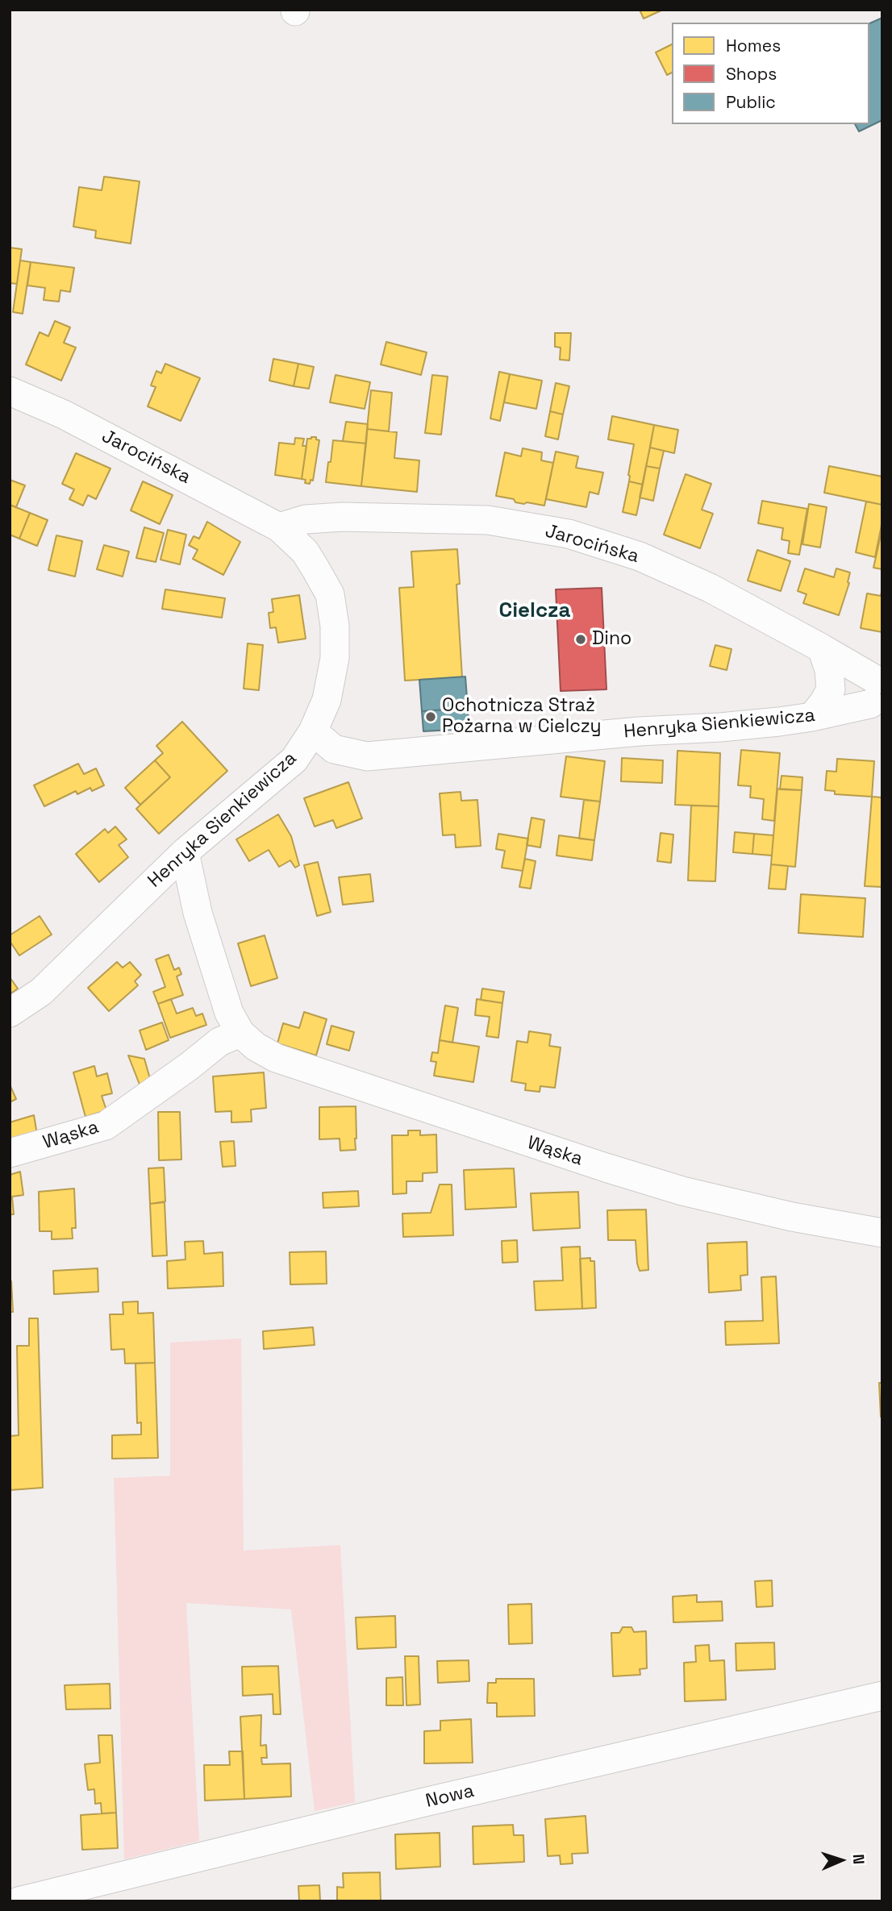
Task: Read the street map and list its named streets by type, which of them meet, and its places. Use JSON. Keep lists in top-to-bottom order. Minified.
{"streets":{"street":["Jarocińska","Henryka Sienkiewicza","Wąska","Nowa"]},"crossings":[["Jarocińska","Henryka Sienkiewicza"],["Henryka Sienkiewicza","Wąska"]],"districts":["Cielcza"],"places":["Dino","Ochotnicza Straż Pożarna w Cielczy"],"legend":["Homes","Shops","Public"],"north":"right"}
